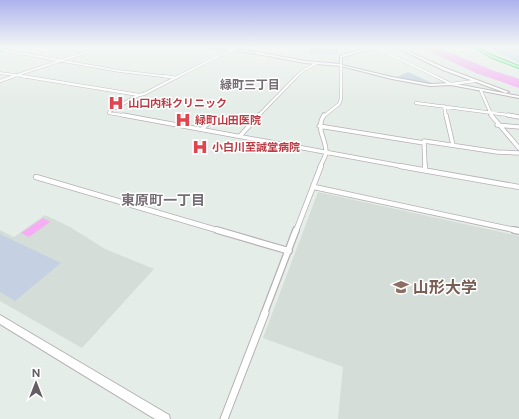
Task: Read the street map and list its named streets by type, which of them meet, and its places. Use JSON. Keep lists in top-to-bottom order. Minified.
{"districts":["緑町三丁目","東原町一丁目"],"places":{"hospital":["山口内科クリニック","緑町山田医院","小白川至誠堂病院"],"school or university":["山形大学"]},"north":"top"}
